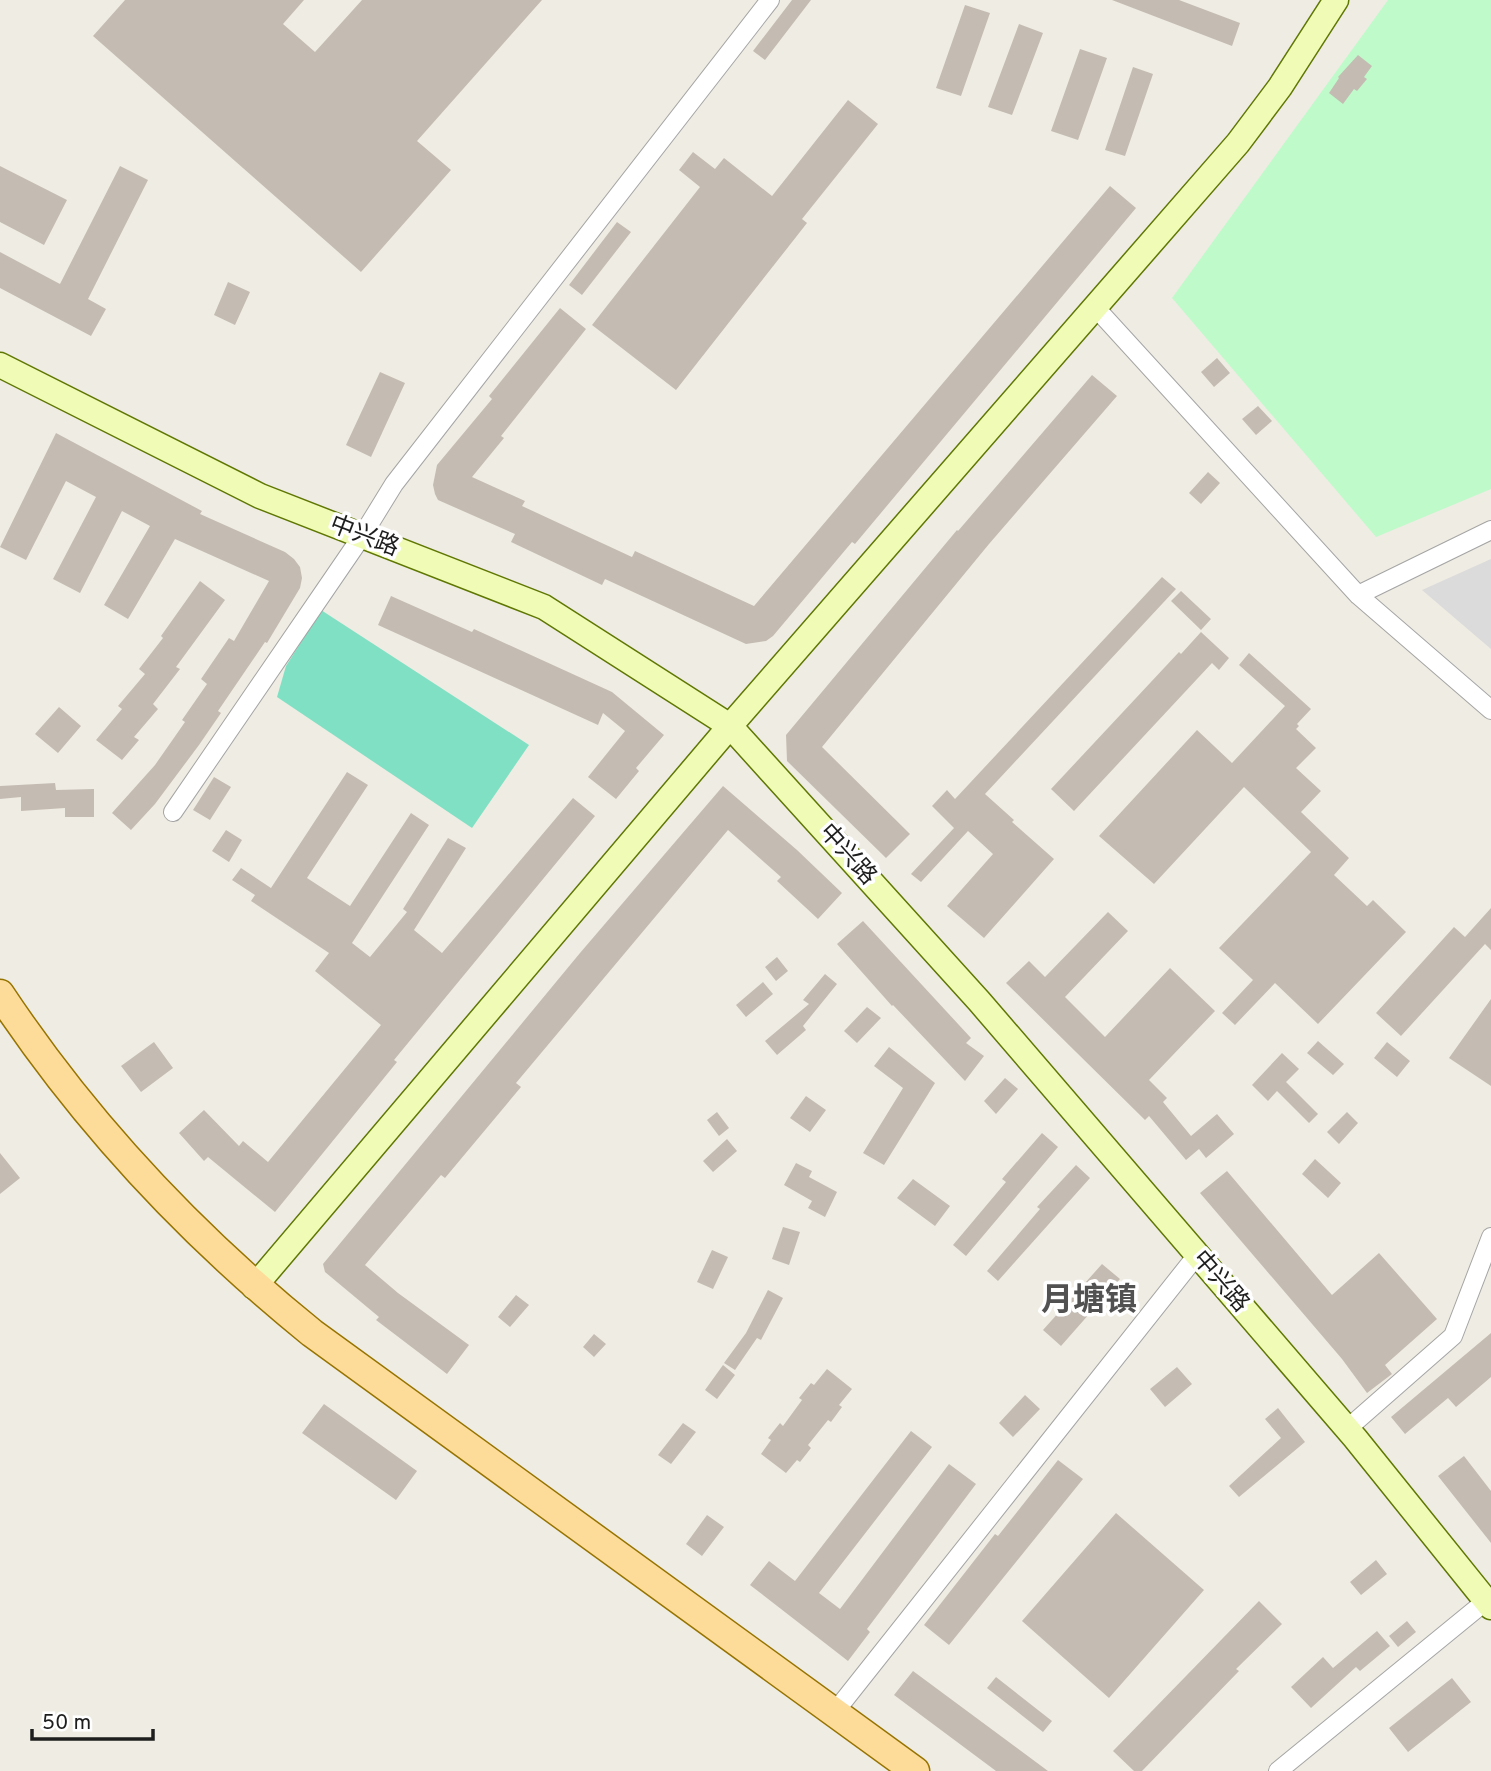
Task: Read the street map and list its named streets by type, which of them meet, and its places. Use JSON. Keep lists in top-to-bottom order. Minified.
{"streets":{"main road":["中兴路"]},"districts":["月塘镇"],"scale_bar":"50 m"}
